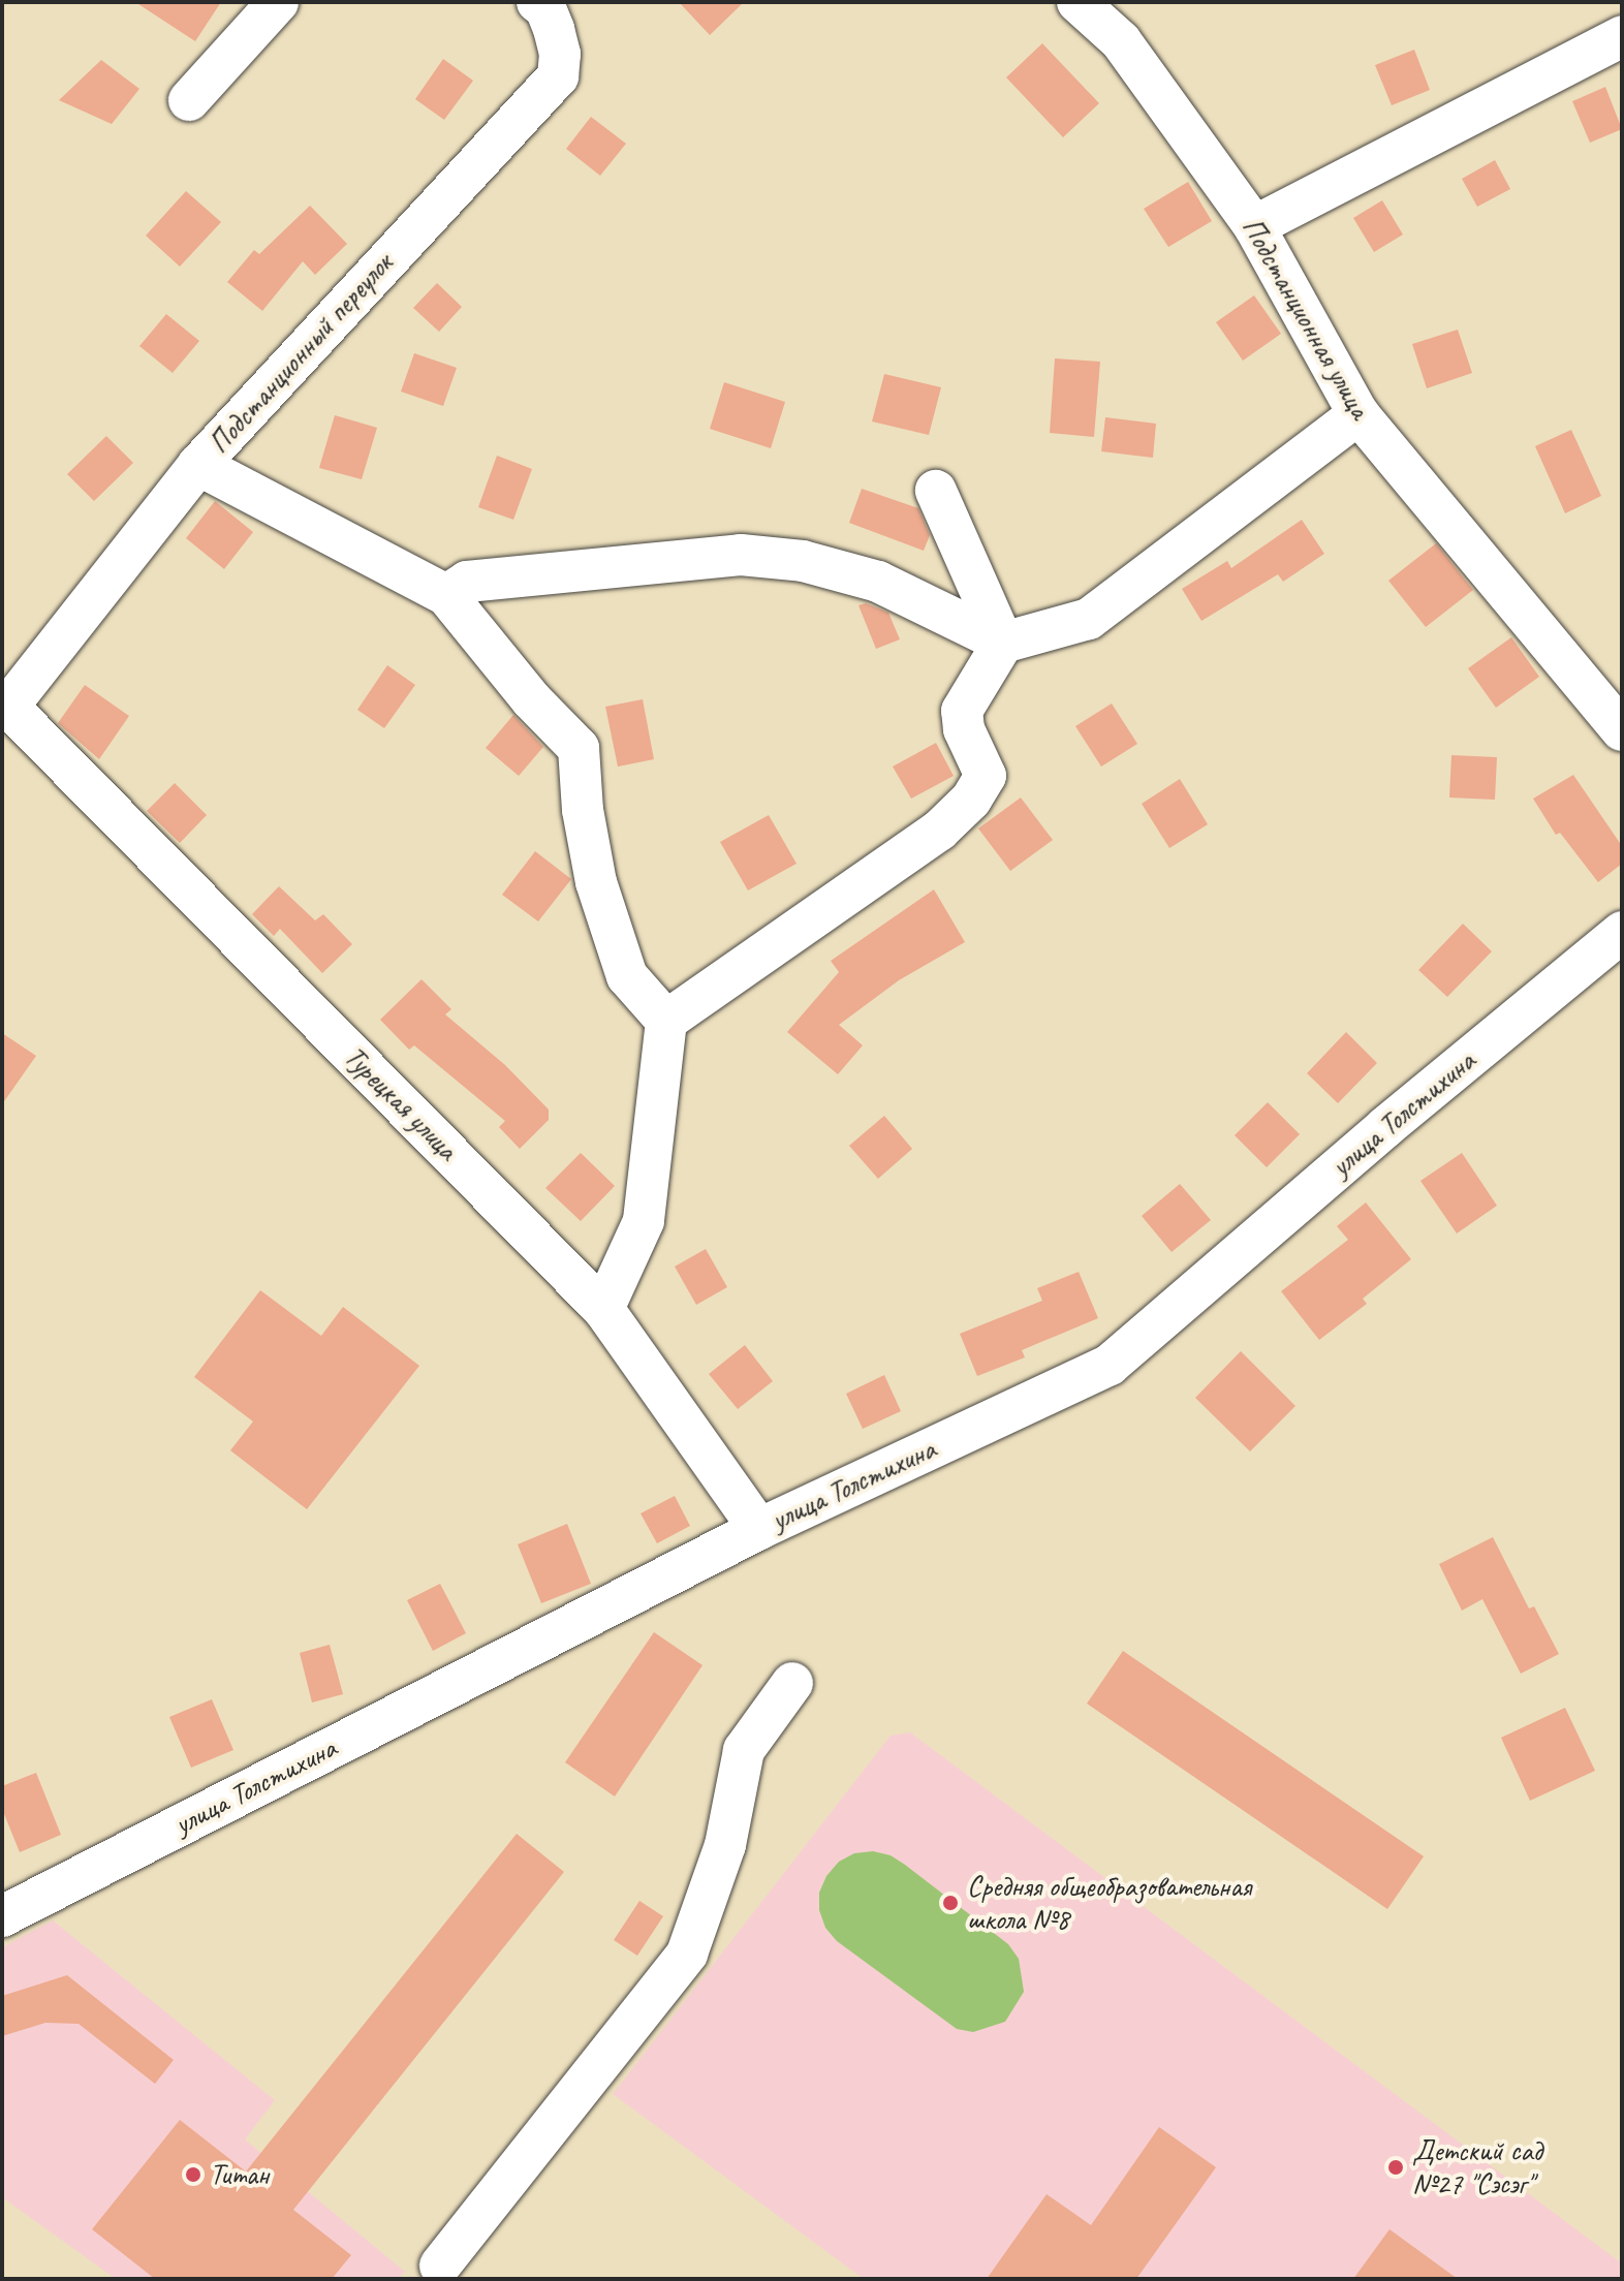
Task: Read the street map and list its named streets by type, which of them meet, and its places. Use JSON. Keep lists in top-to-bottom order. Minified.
{"streets":{"street":["Подстанционная улица","Подстанционный переулок","Турецкая улица","улица Толстихина"]},"crossings":[["Подстанционный переулок","Турецкая улица"],["Турецкая улица","улица Толстихина"]],"places":["Средняя общеобразовательная школа №8","Детский сад №27 \"Сэсэг\"","Титан"]}
